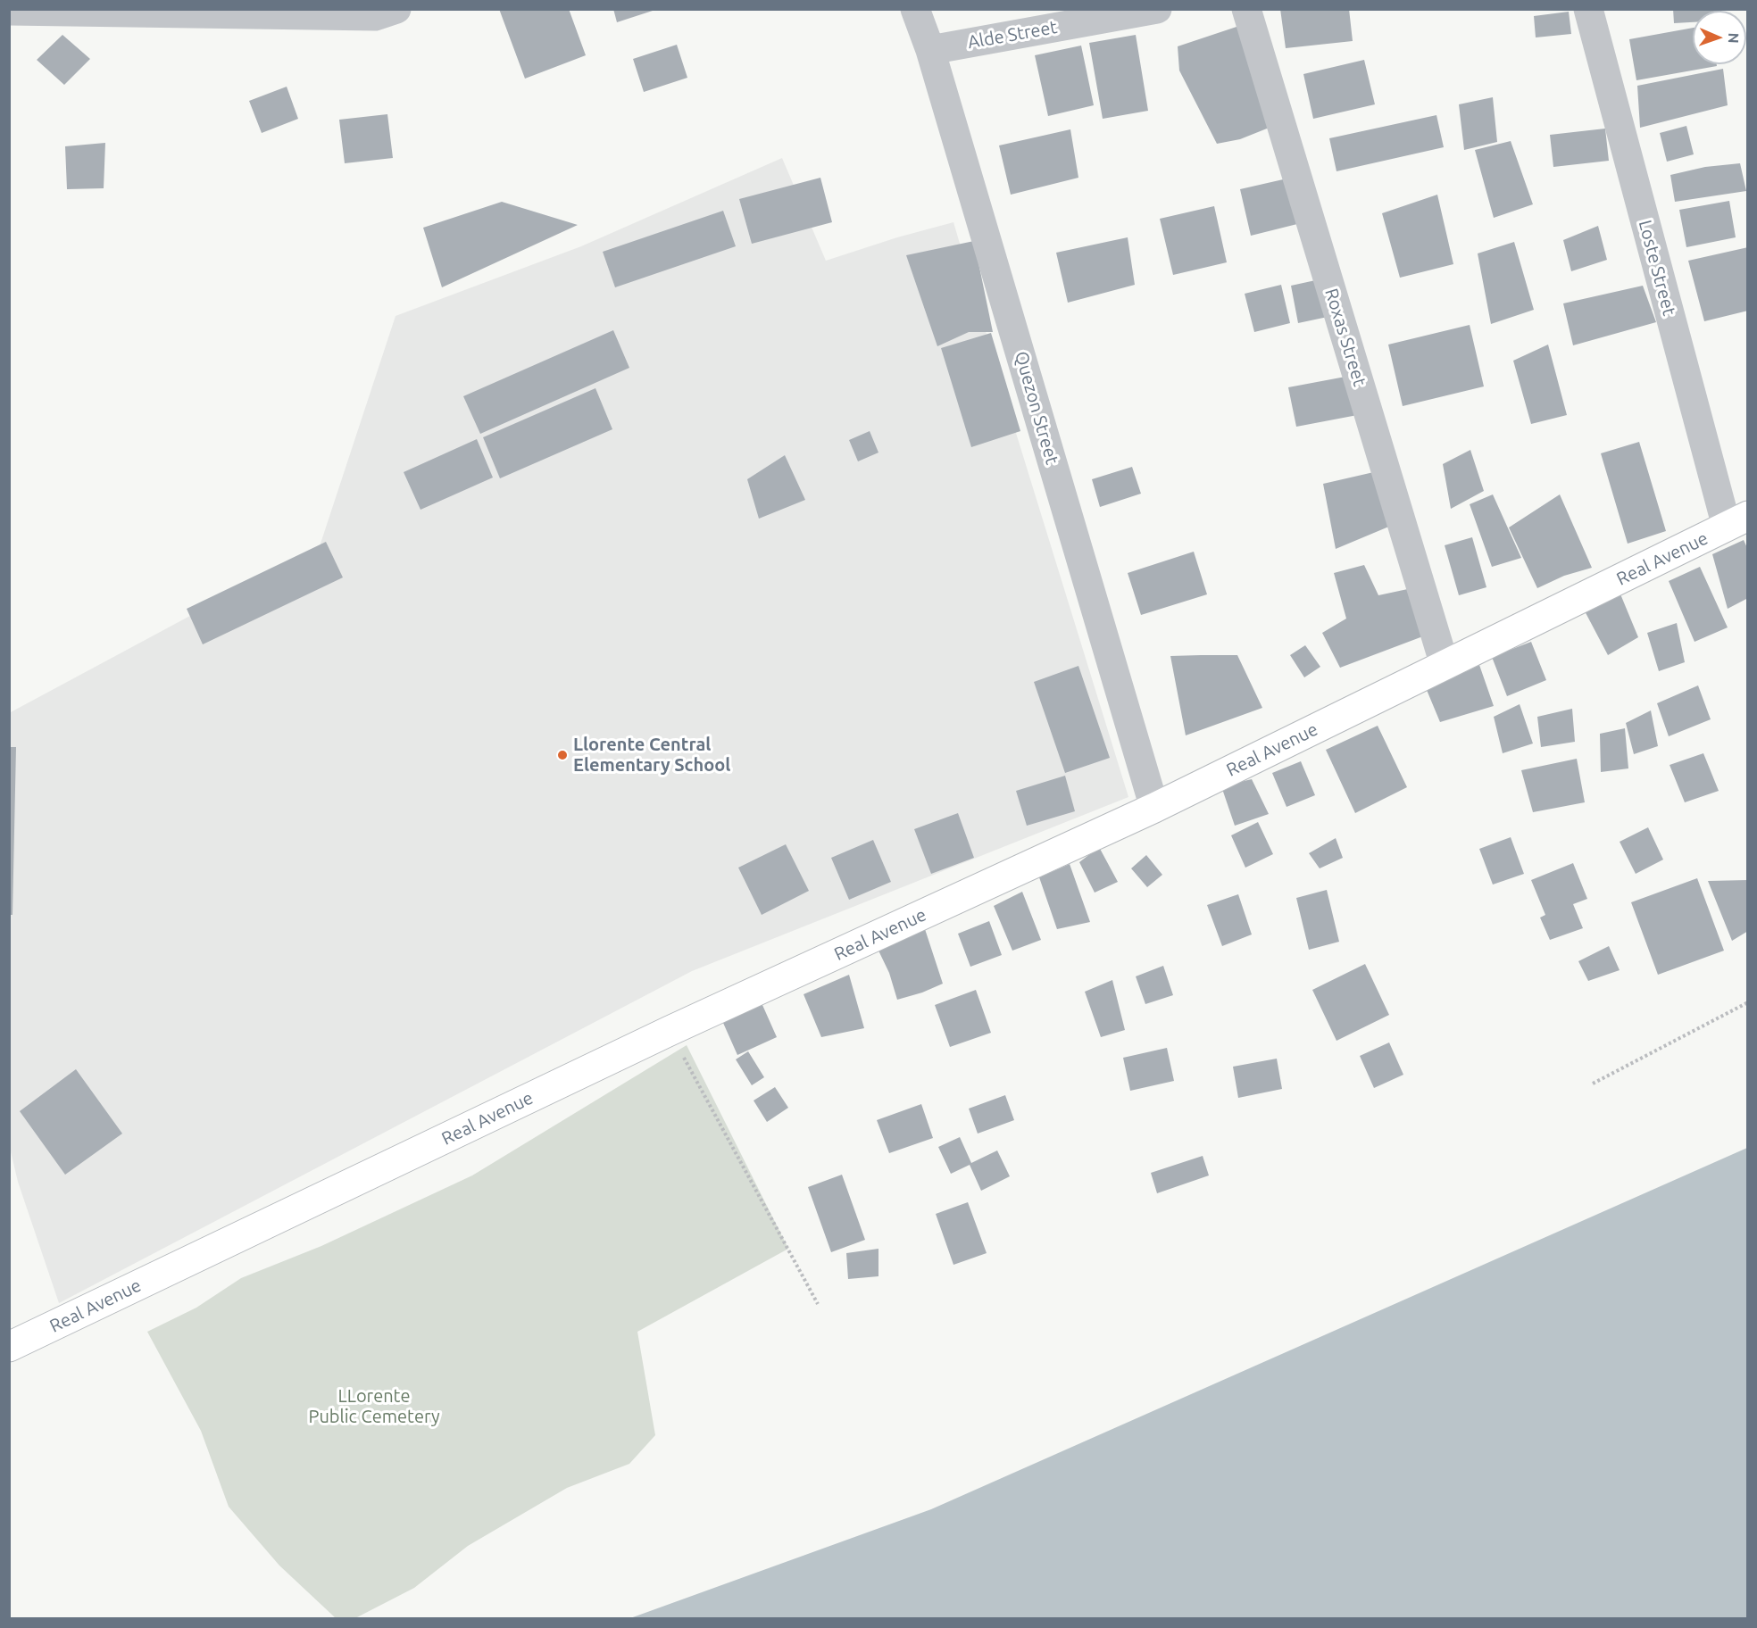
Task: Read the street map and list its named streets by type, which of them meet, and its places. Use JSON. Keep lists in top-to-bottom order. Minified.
{"streets":{"street":["Alde Street","Loste Street","Roxas Street","Quezon Street","Real Avenue"]},"crossings":[["Alde Street","Quezon Street"],["Loste Street","Real Avenue"],["Roxas Street","Real Avenue"],["Quezon Street","Real Avenue"]],"parks":["LLorente Public Cemetery"],"places":["Llorente Central Elementary School"],"north":"right"}
